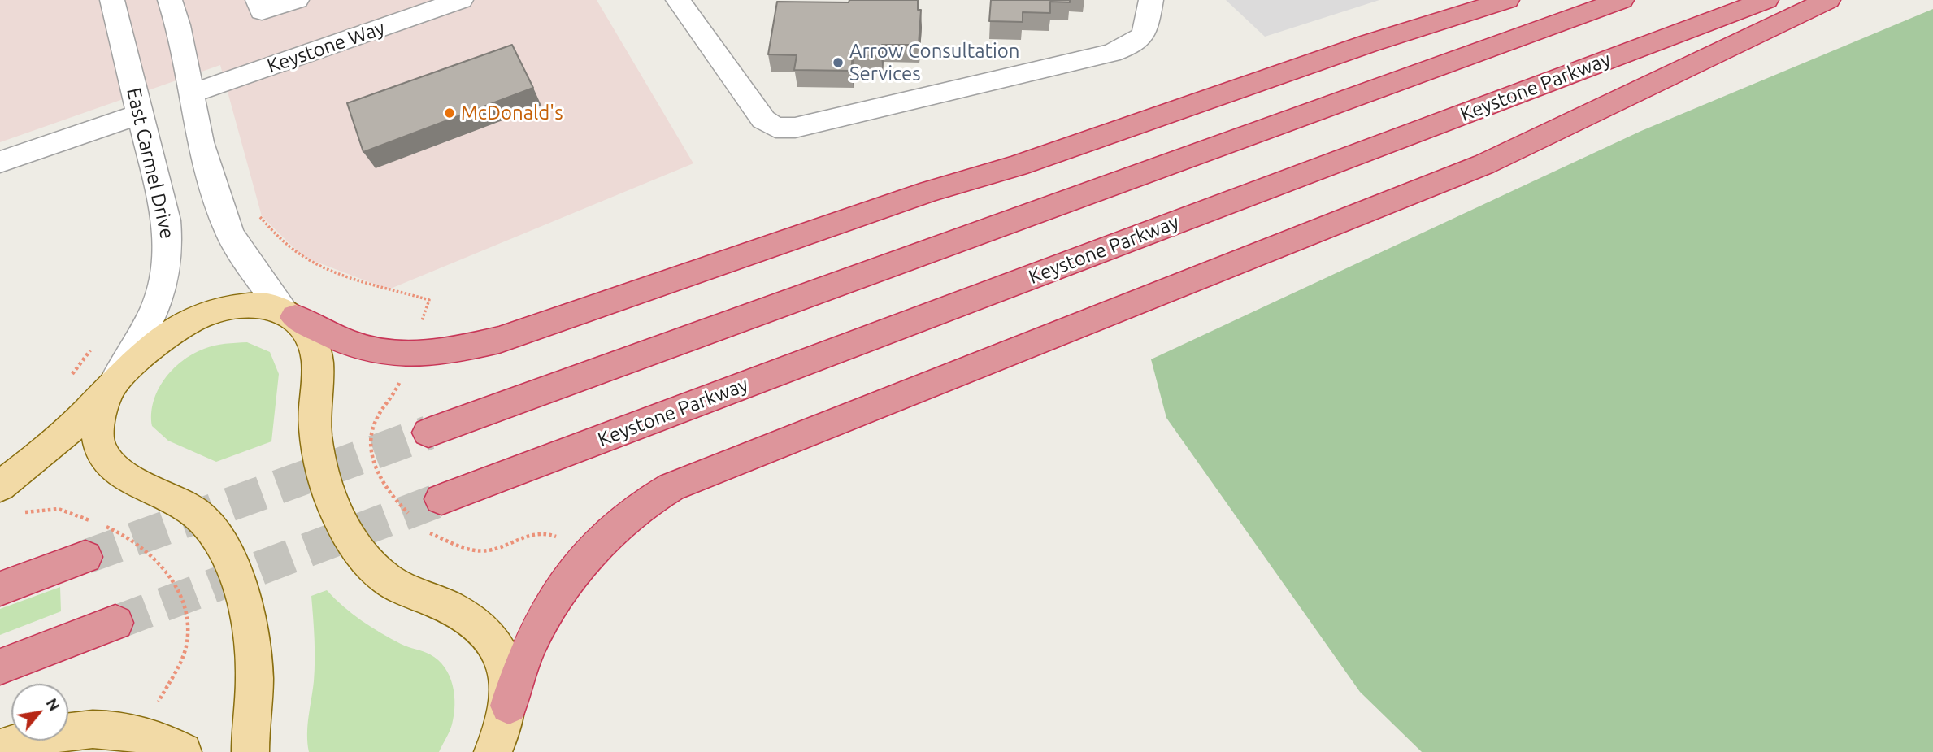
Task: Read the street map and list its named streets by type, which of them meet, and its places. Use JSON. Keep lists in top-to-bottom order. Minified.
{"streets":{"highway":["Keystone Parkway"],"street":["Keystone Way","East Carmel Drive"]},"places":["Arrow Consultation Services","McDonald's"],"north":"top right"}
